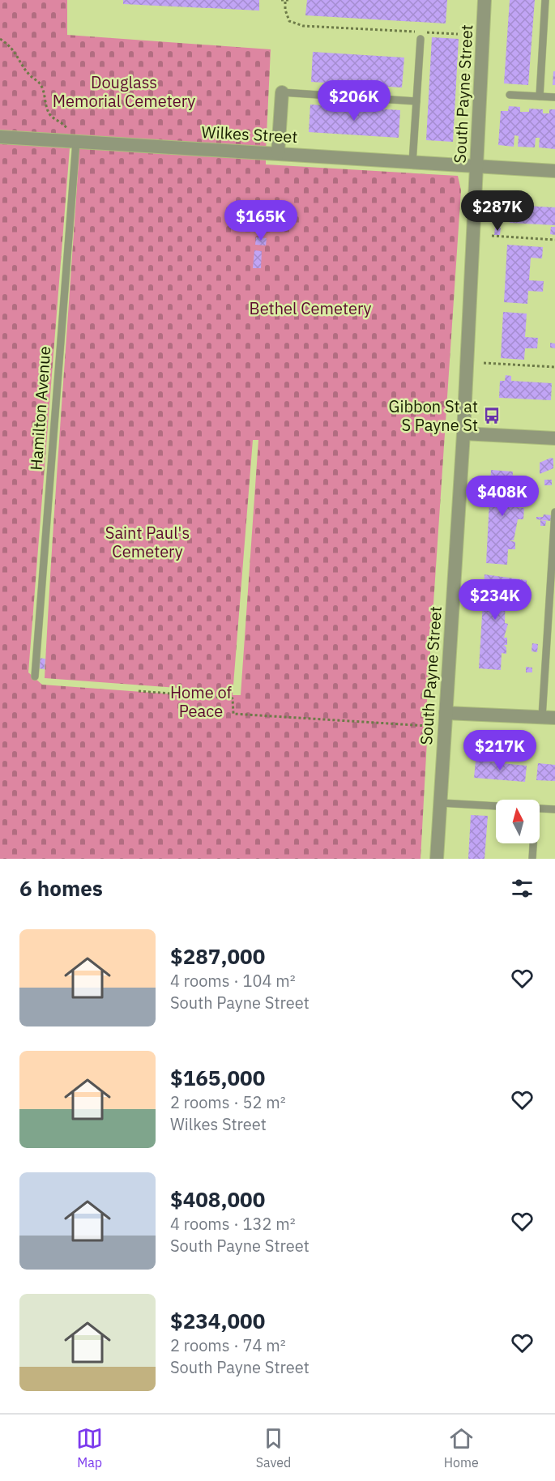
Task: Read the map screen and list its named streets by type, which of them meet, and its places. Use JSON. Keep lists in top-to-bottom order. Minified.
{"streets":{"street":["South Payne Street","Wilkes Street"],"lane":["Hamilton Avenue"]},"crossings":[["South Payne Street","Wilkes Street"],["Wilkes Street","Hamilton Avenue"]],"parks":["Douglass Memorial Cemetery","Bethel Cemetery","Saint Paul's Cemetery","Home of Peace"],"places":{"bus stop":["Gibbon St at S Payne St"]},"north":"top","page":{"price":["$206K","$287K","$165K","$408K","$234K","$217K"],"heading":"6 homes","list":[{"name":"$287,000","note":"4 rooms · 104 m² · South Payne Street"},{"name":"$165,000","note":"2 rooms · 52 m² · Wilkes Street"},{"name":"$408,000","note":"4 rooms · 132 m² · South Payne Street"},{"name":"$234,000","note":"2 rooms · 74 m² · South Payne Street"}],"tabs":["Map","Saved","Home"]}}
